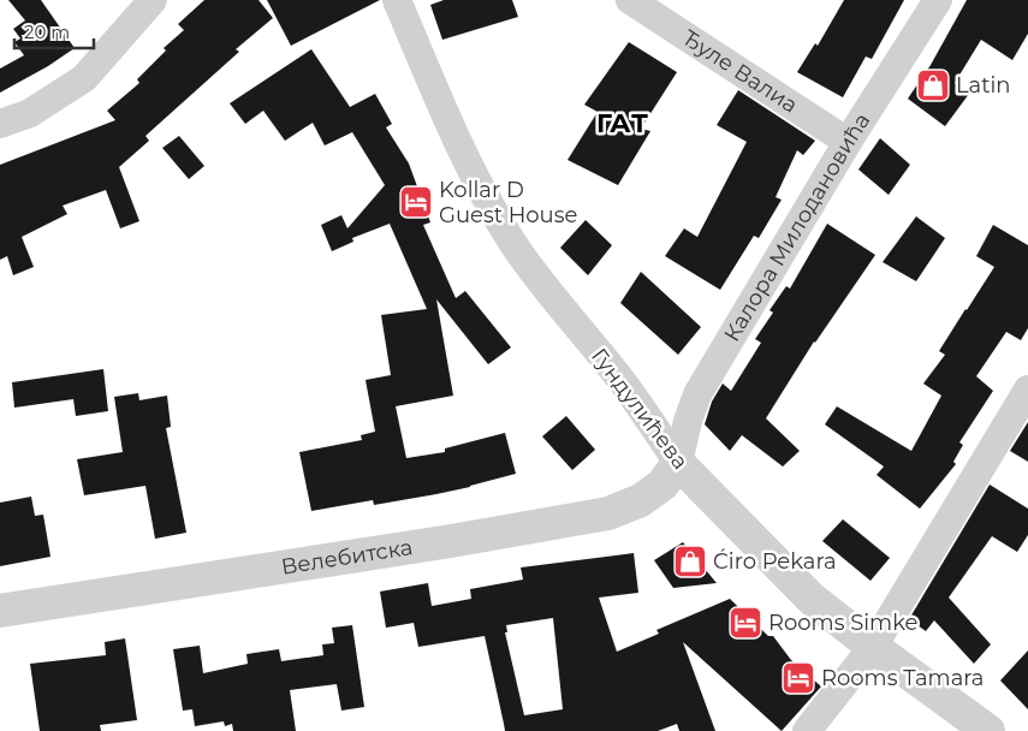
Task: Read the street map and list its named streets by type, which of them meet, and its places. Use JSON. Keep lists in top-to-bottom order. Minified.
{"streets":{"street":["Ђуле Валиа","Калора Милодановића","Гундулићева","Велебитска"]},"crossings":[["Ђуле Валиа","Калора Милодановића"],["Калора Милодановића","Гундулићева"],["Калора Милодановића","Велебитска"],["Гундулићева","Велебитска"]],"districts":["ГАТ"],"places":{"shop":["Latin","Ćiro Pekara"],"hotel":["Kollar D Guest House","Rooms Simke","Rooms Tamara"]},"scale_bar":"20 m"}
